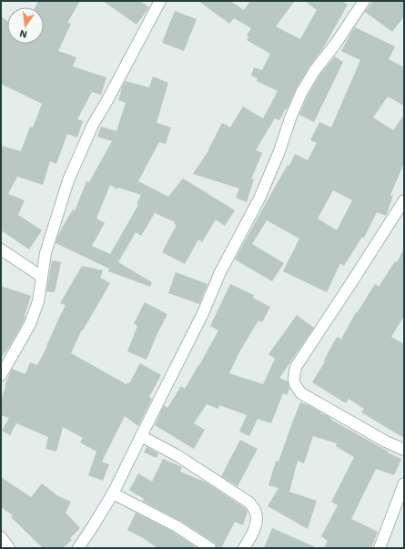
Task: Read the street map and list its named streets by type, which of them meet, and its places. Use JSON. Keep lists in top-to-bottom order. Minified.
{"north":"bottom"}
